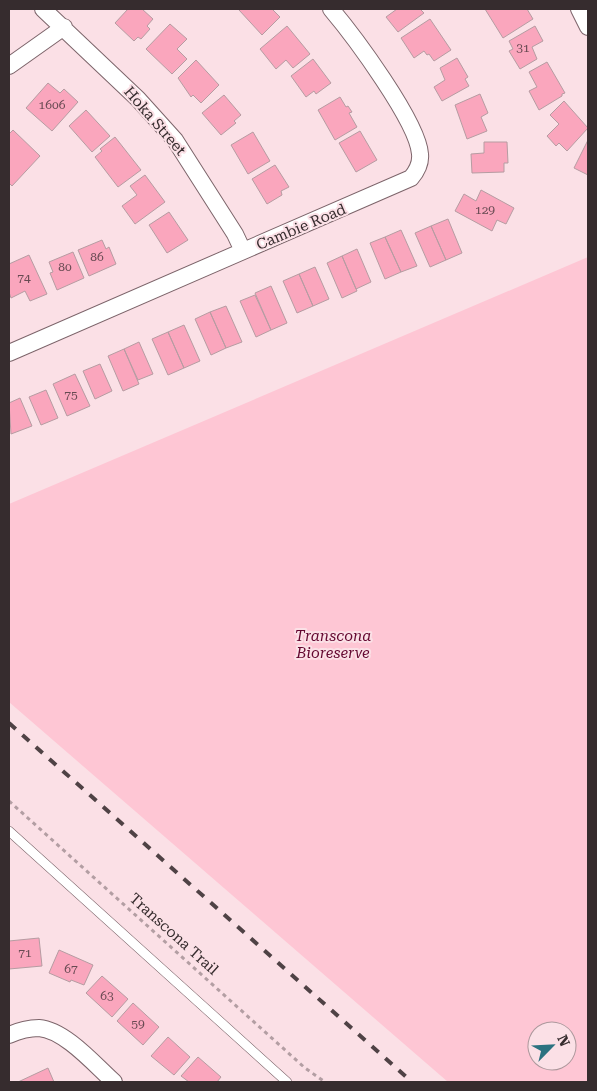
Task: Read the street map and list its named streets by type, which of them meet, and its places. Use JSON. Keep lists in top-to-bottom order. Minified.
{"streets":{"street":["Hoka Street","Cambie Road"],"path":["Transcona Trail"]},"crossings":[["Hoka Street","Cambie Road"]],"parks":["Transcona Bioreserve"],"house_numbers":["31","1606","129","86","80","74","75","71","67","63","59"],"north":"top right"}
